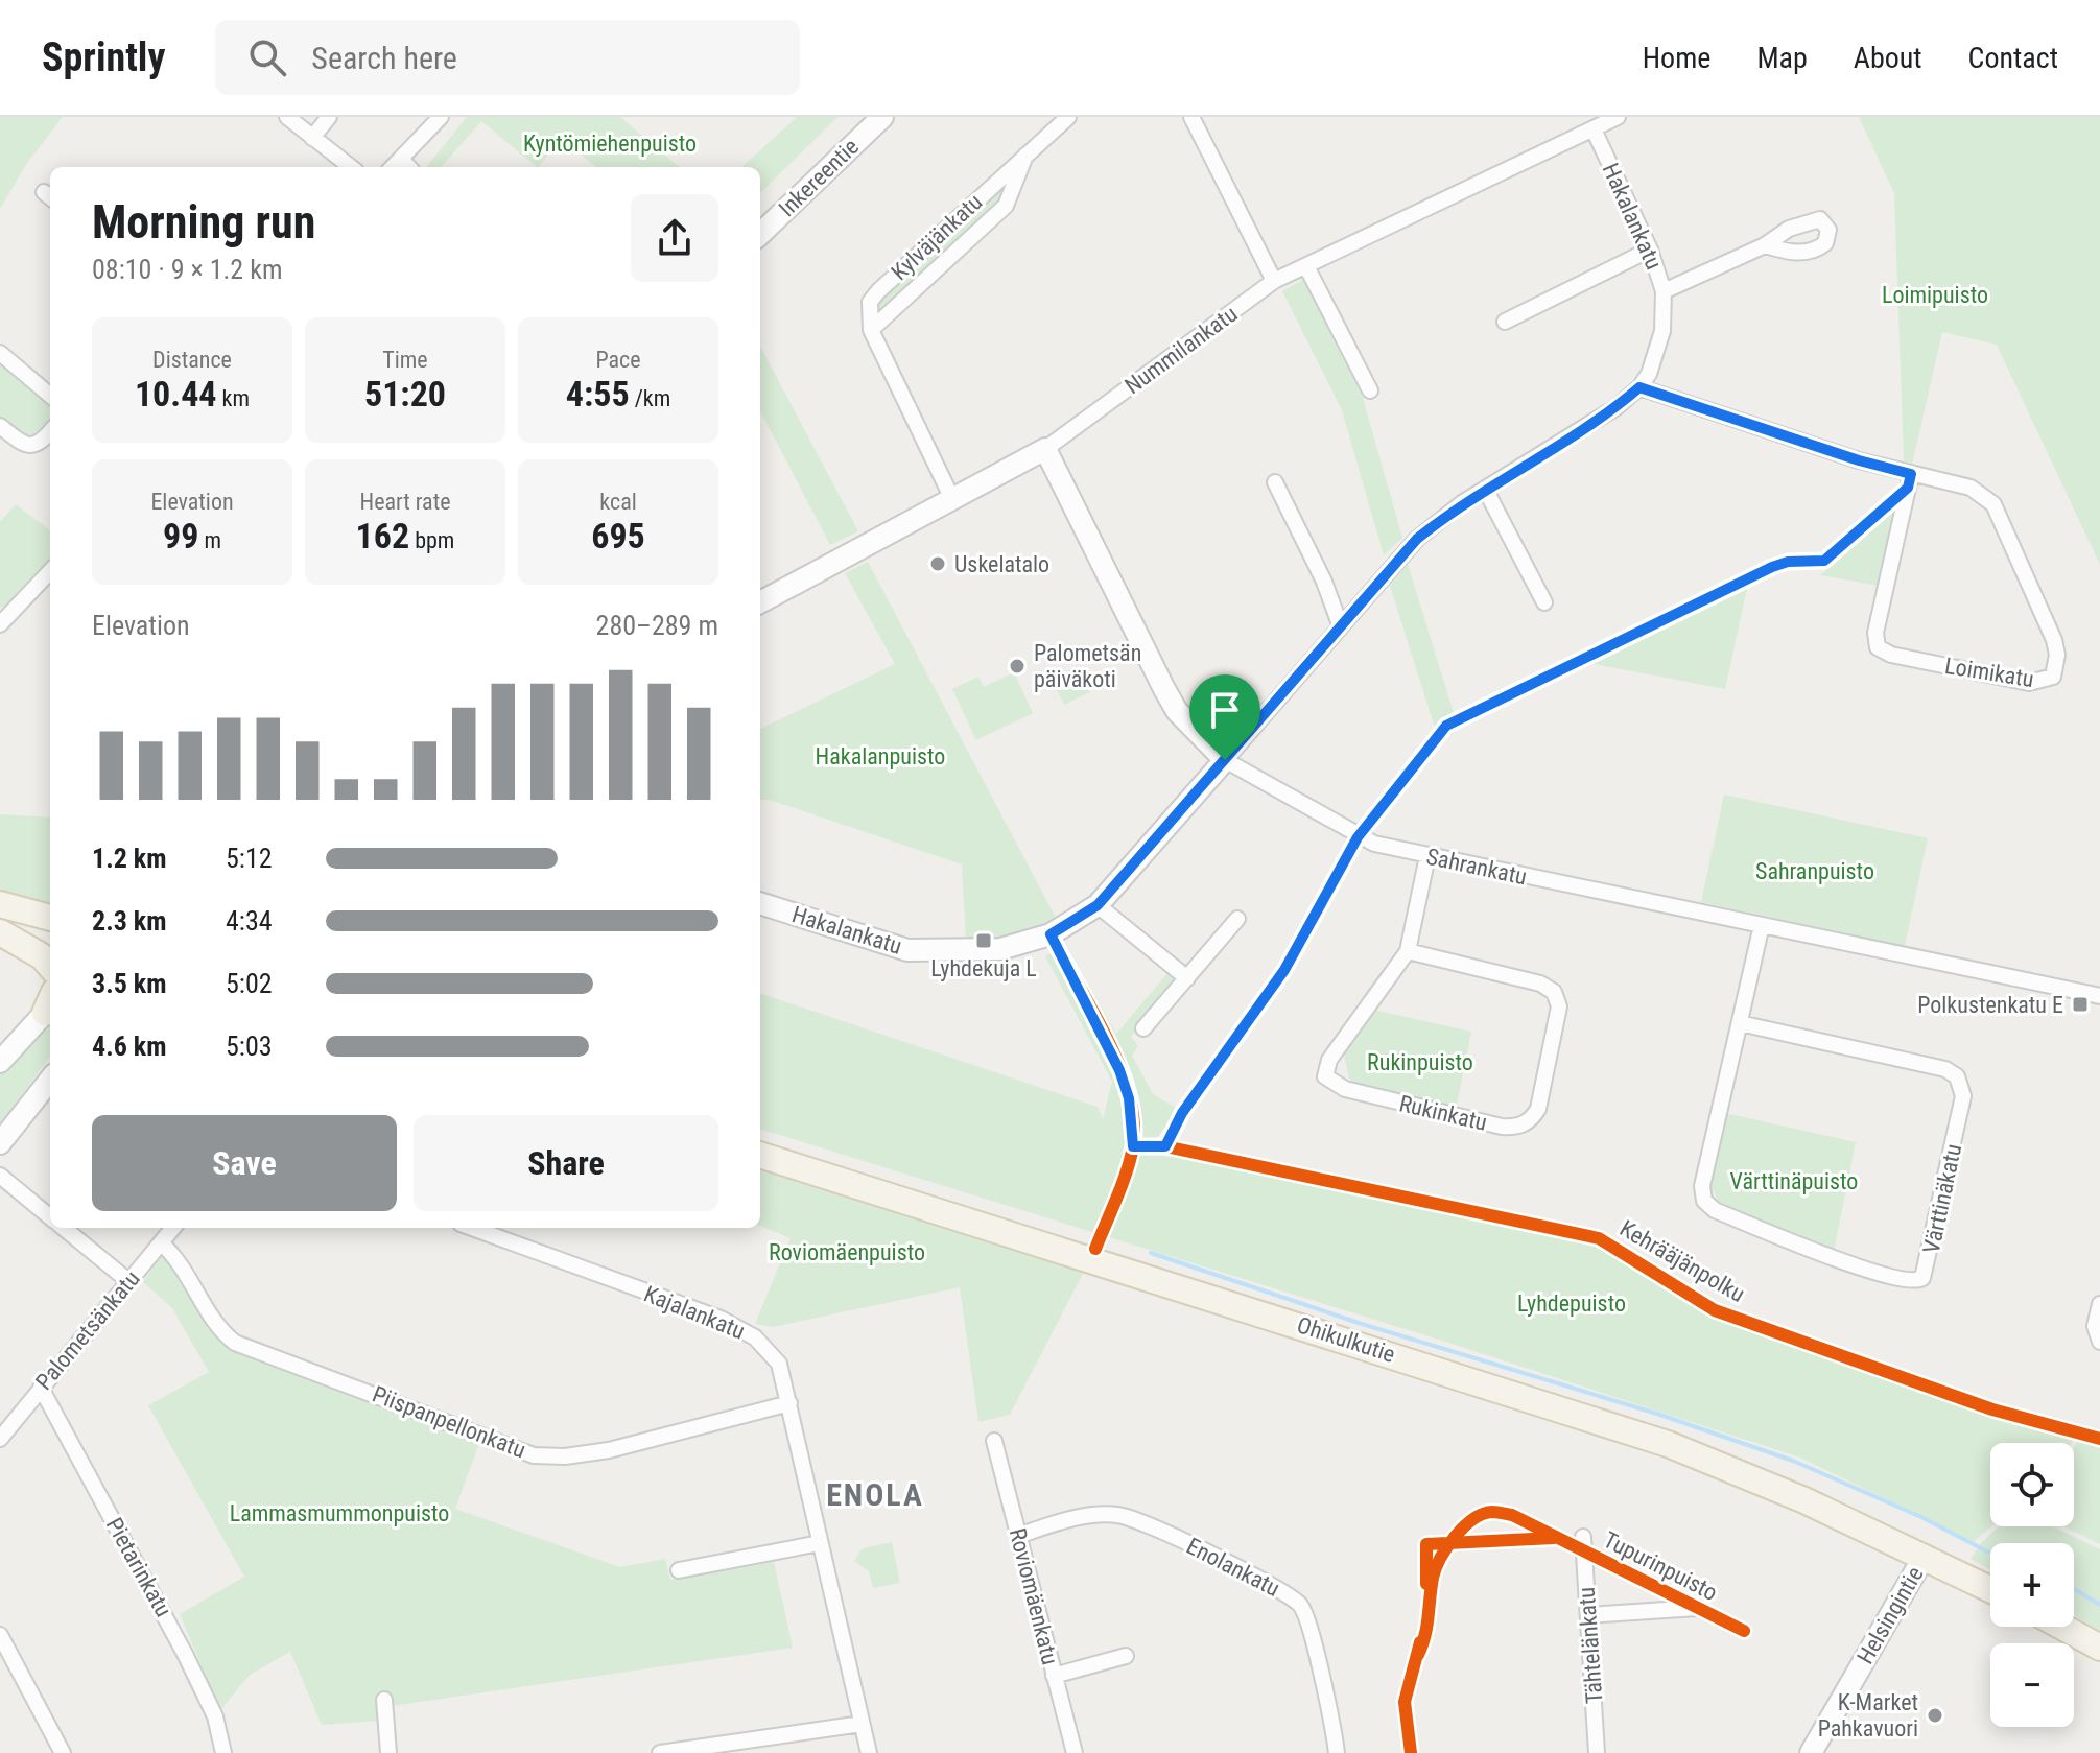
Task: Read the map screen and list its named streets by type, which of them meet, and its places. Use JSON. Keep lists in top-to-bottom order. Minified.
{"streets":{"main road":["Ohikulkutie","Helsingintie"],"street":["Inkereentie","Hakalankatu","Kylväjänkatu","Nummilankatu","Loimikatu","Sahrankatu","Rukinkatu","Värttinäkatu","Kajalankatu","Palometsänkatu","Piispanpellonkatu","Pietarinkatu","Enolankatu","Roviomäenkatu","Tähtelänkatu"],"cycle path":["Kehrääjänpolku","Tupurinpuisto"]},"crossings":[["Hakalankatu","Nummilankatu"],["Hakalankatu","Loimikatu"],["Hakalankatu","Sahrankatu"],["Nummilankatu","Sahrankatu"],["Sahrankatu","Rukinkatu"],["Sahrankatu","Värttinäkatu"],["Kajalankatu","Piispanpellonkatu"],["Palometsänkatu","Piispanpellonkatu"],["Palometsänkatu","Pietarinkatu"],["Ohikulkutie","Helsingintie"],["Enolankatu","Roviomäenkatu"]],"districts":["ENOLA"],"parks":["Kyntömiehenpuisto","Loimipuisto","Hakalanpuisto","Sahranpuisto","Rukinpuisto","Värttinäpuisto","Roviomäenpuisto","Lyhdepuisto","Lammasmummonpuisto"],"places":{"other":["Uskelatalo","Palometsän päiväkoti","K-Market Pahkavuori"],"transit":["Lyhdekuja L","Polkustenkatu E"]},"page":{"header":"Sprintly","search":"Search here","nav":["Home","Map","About","Contact"],"heading":["Morning run","08:10 · 9 × 1.2 km"],"stats":[["Distance","10.44 km"],["Time","51:20"],["Pace","4:55 /km"],["Elevation","99 m"],["Heart rate","162 bpm"],["kcal","695"]],"chart":["Elevation","280–289 m"],"list":[{"name":"1.2 km","note":"5:12"},{"name":"2.3 km","note":"4:34"},{"name":"3.5 km","note":"5:02"},{"name":"4.6 km","note":"5:03"}],"buttons":["Save","Share"],"map_buttons":["+","−"]}}
